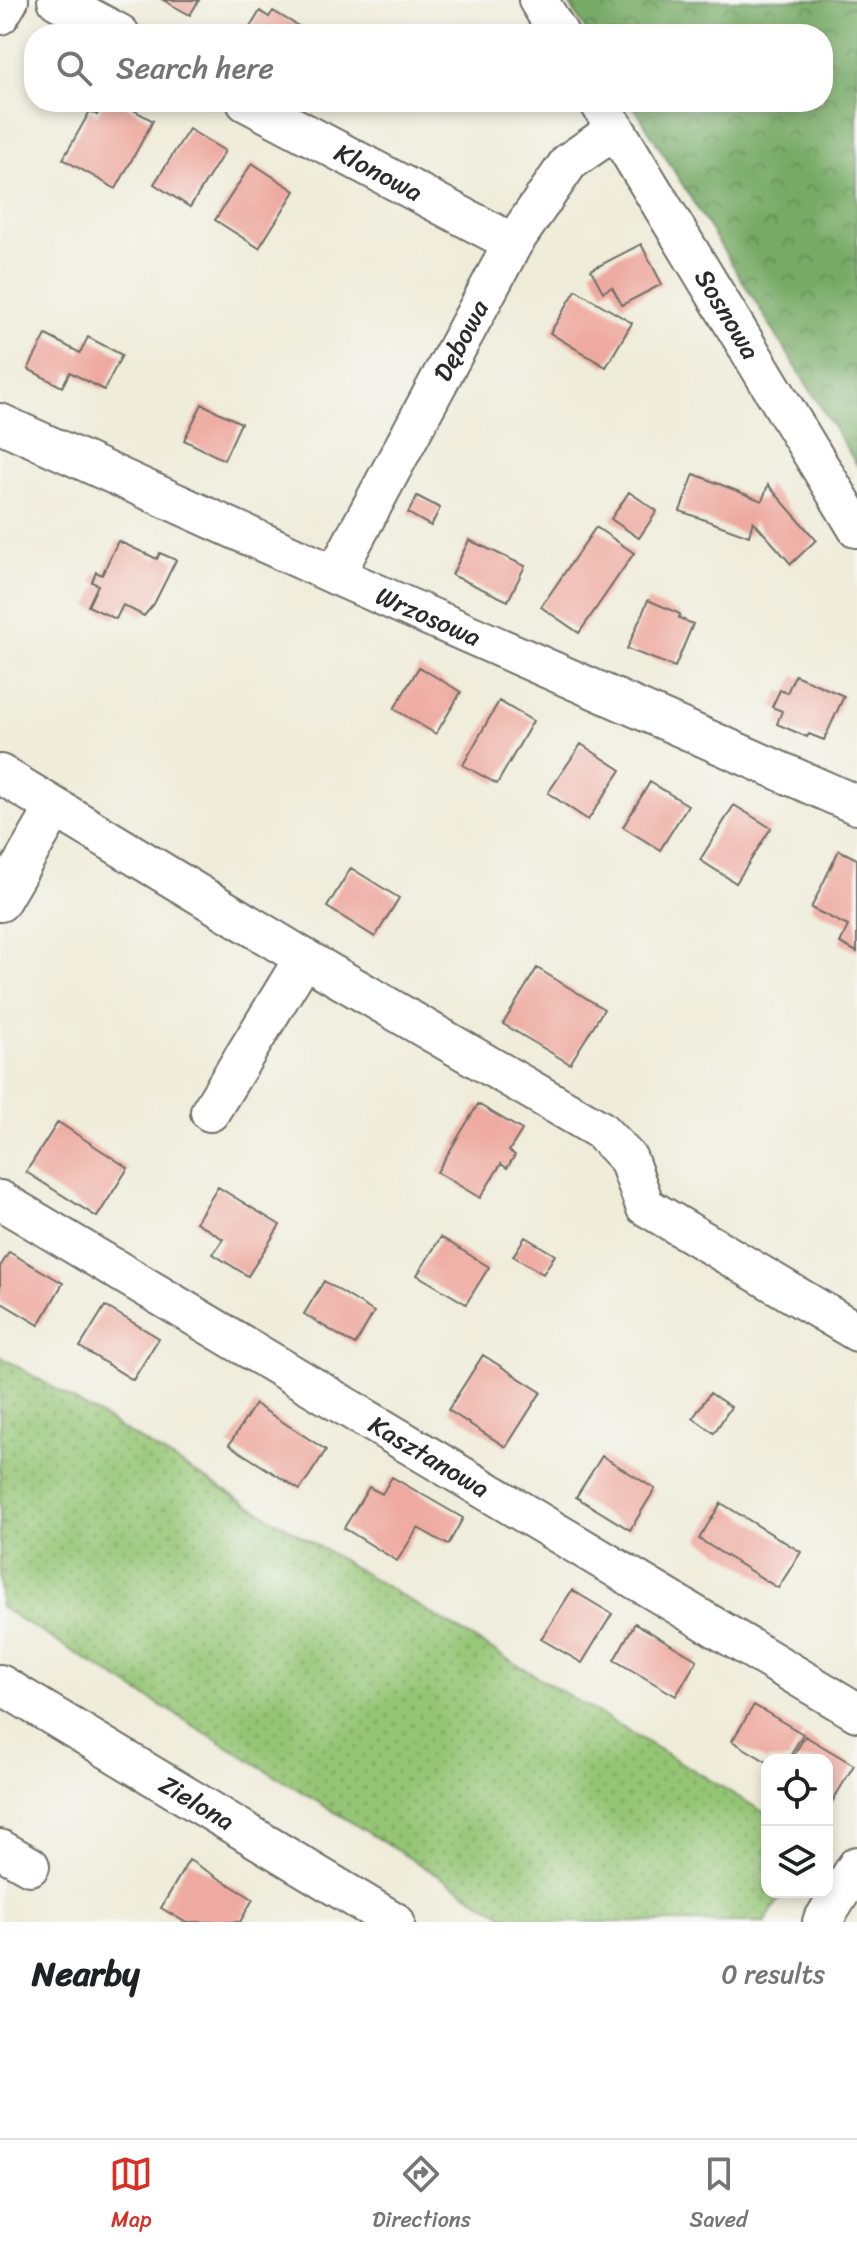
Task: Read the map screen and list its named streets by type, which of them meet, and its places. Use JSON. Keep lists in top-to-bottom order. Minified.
{"streets":{"street":["Klonowa","Sosnowa","Dębowa","Wrzosowa","Kasztanowa","Zielona"]},"crossings":[["Klonowa","Dębowa"],["Sosnowa","Dębowa"],["Dębowa","Wrzosowa"]],"page":{"search":"Search here","heading":["Nearby","0 results"],"nav":["Map","Directions","Saved"]}}
